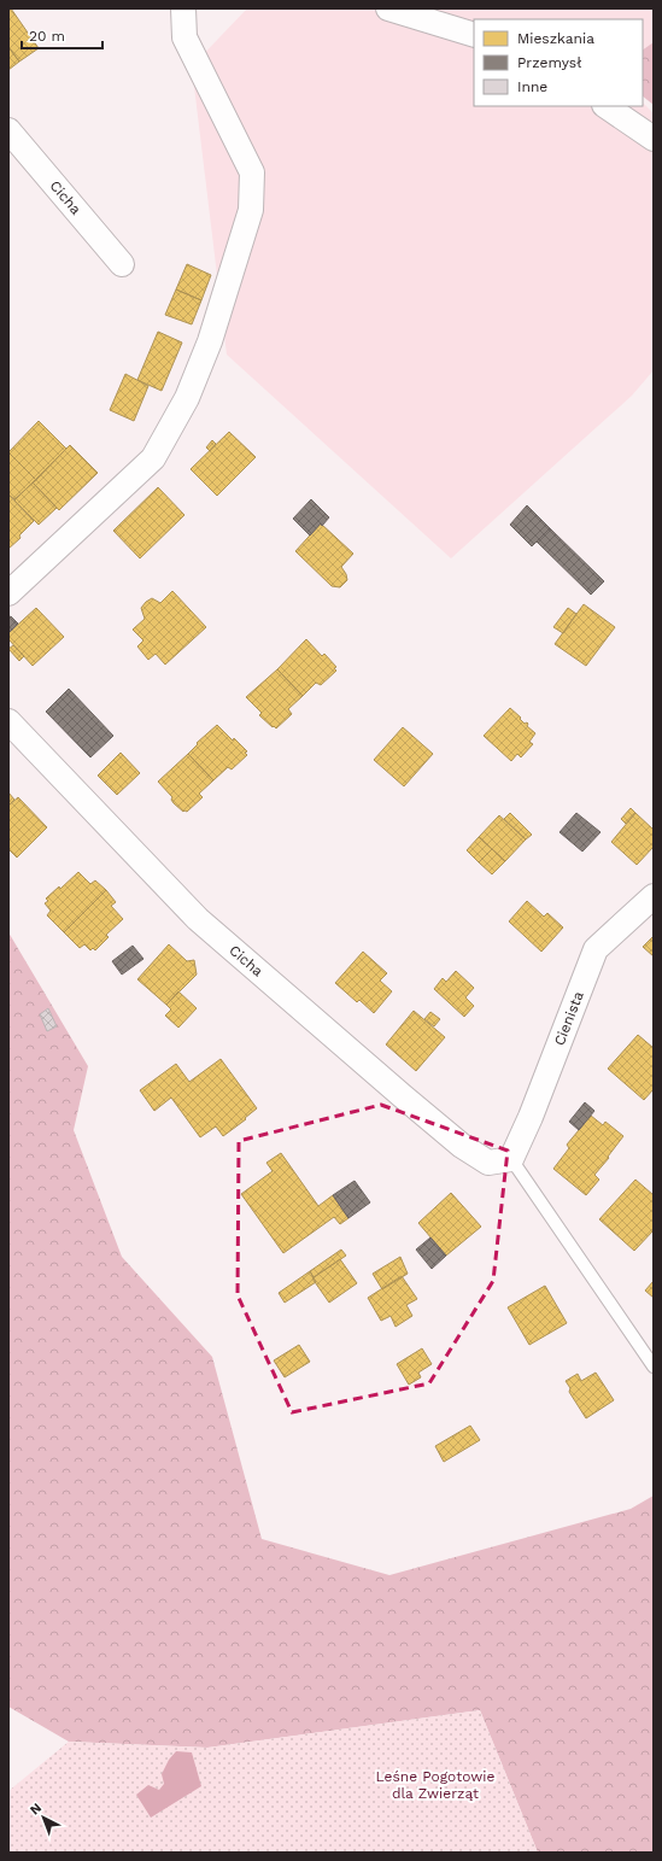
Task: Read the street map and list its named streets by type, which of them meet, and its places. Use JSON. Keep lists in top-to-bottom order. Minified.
{"streets":{"street":["Cicha","Cienista"]},"crossings":[["Cicha","Cienista"]],"parks":["Leśne Pogotowie dla Zwierząt"],"legend":["Mieszkania","Przemysł","Inne"],"scale_bar":"20 m","north":"top left"}
